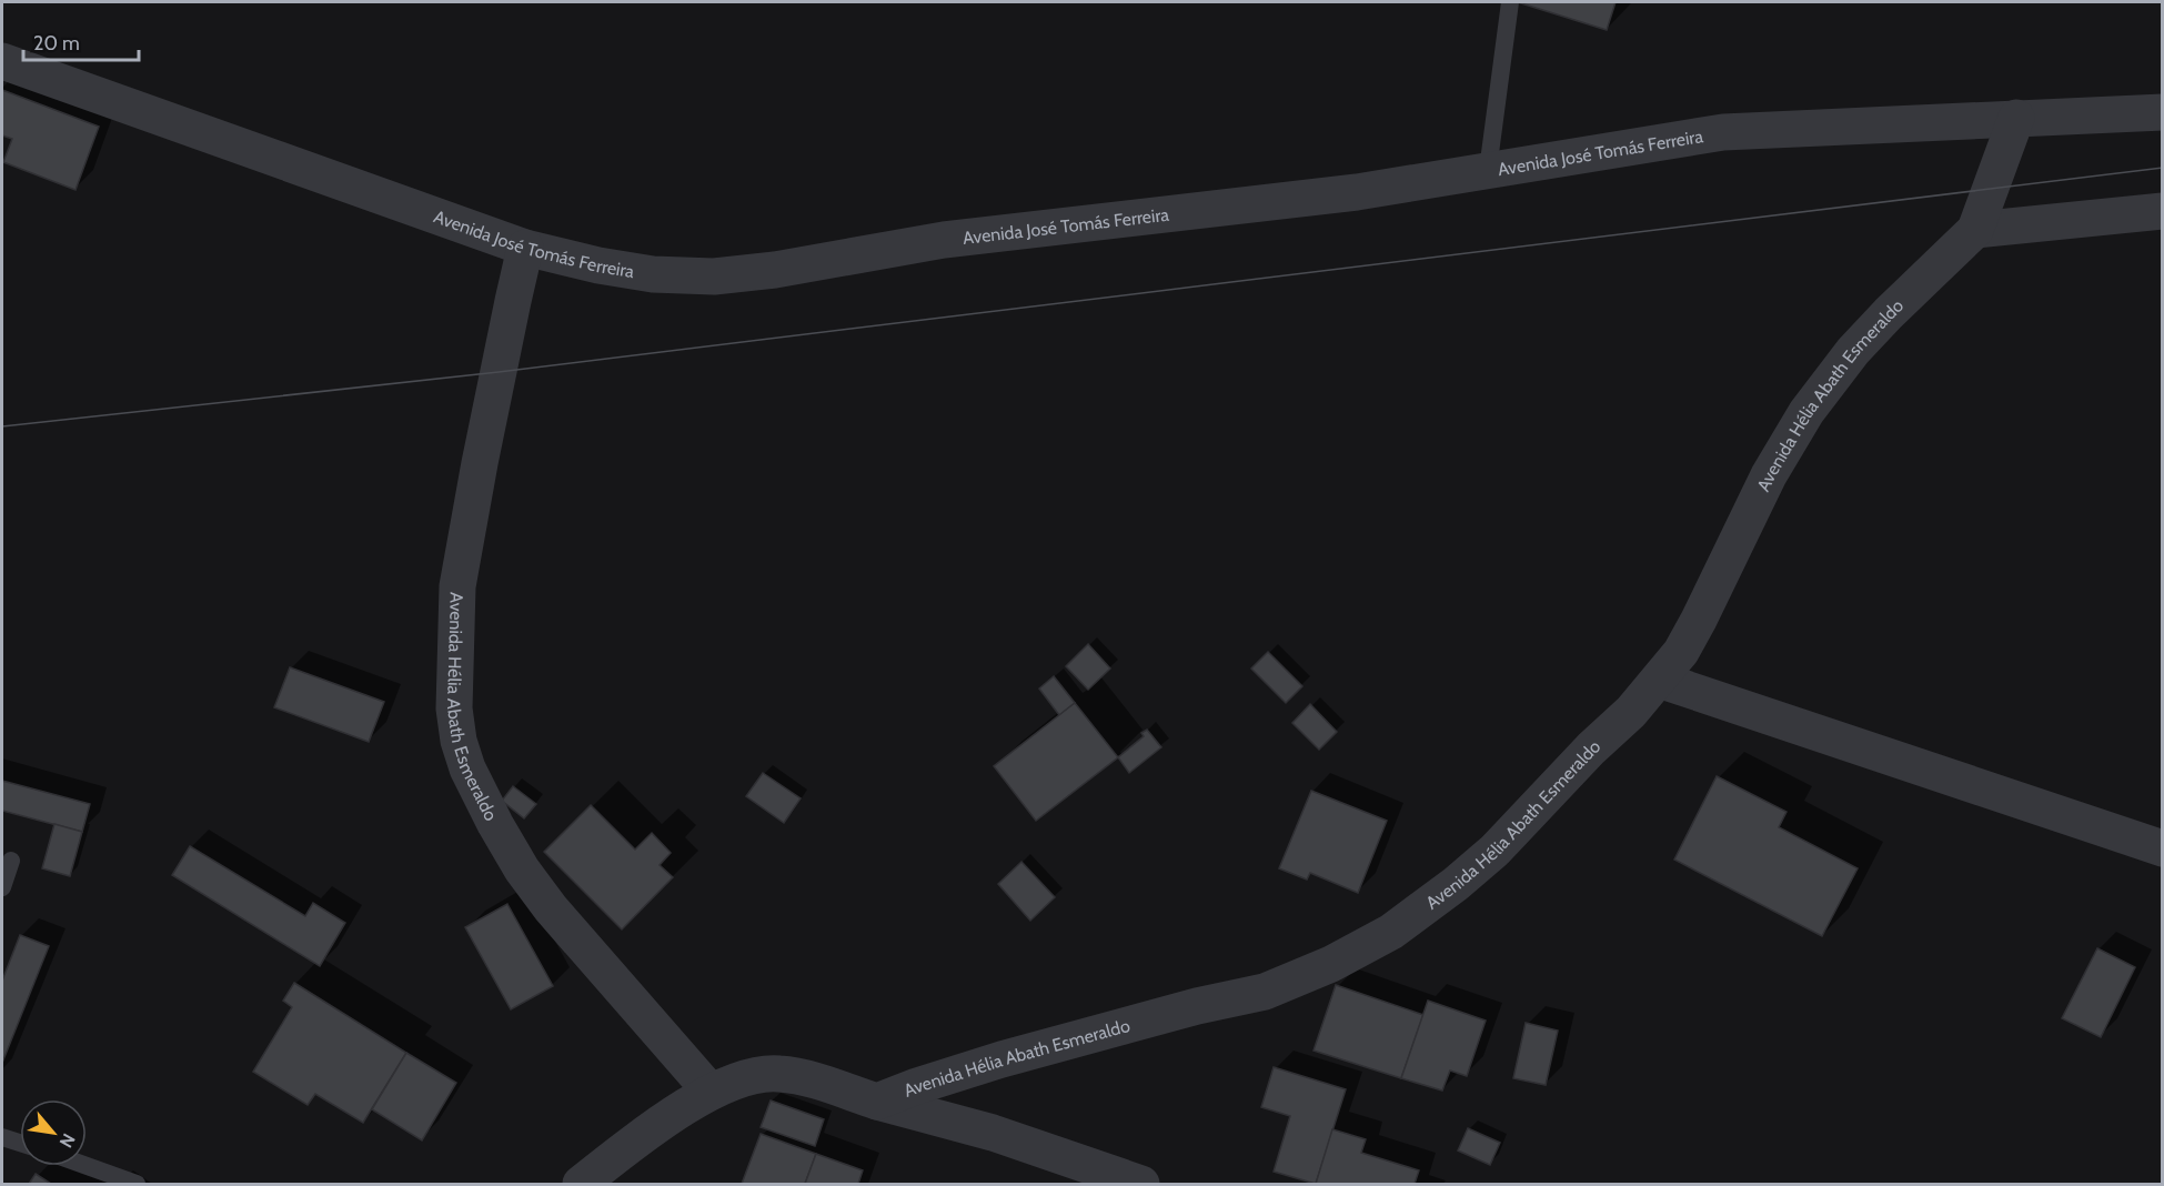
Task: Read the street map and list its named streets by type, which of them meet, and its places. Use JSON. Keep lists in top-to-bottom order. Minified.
{"streets":{"street":["Avenida José Tomás Ferreira","Avenida Hélia Abath Esmeraldo"]},"crossings":[["Avenida José Tomás Ferreira","Avenida Hélia Abath Esmeraldo"]],"scale_bar":"20 m","north":"bottom right"}
